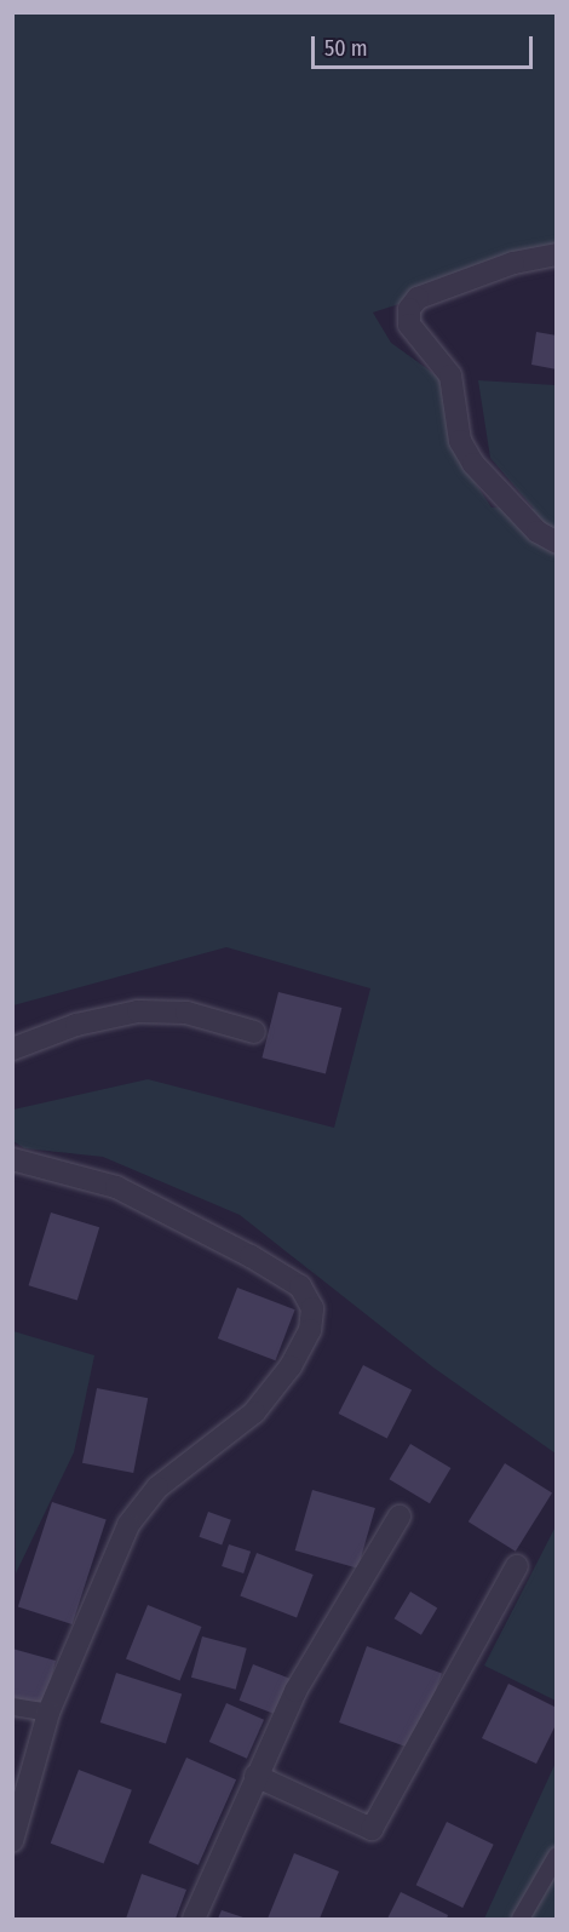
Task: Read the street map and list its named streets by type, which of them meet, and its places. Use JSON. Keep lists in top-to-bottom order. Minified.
{"scale_bar":"50 m"}
